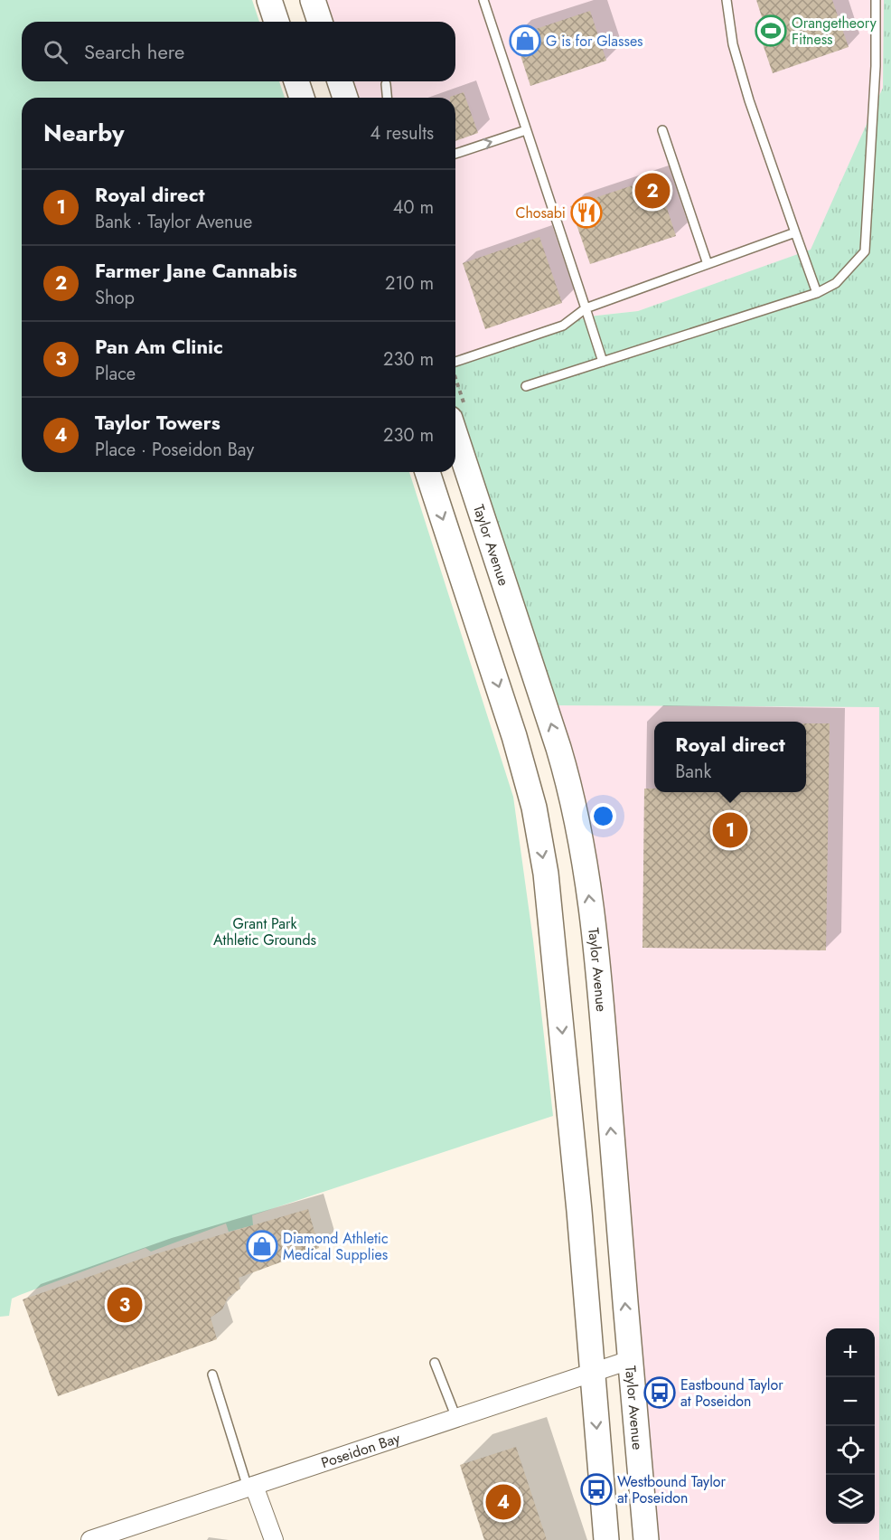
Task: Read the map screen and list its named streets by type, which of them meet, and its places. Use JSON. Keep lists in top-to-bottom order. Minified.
{"streets":{"main road":["Taylor Avenue"],"street":["Poseidon Bay"]},"crossings":[["Taylor Avenue","Poseidon Bay"]],"parks":["Grant Park Athletic Grounds"],"places":{"sports":["Orangetheory Fitness"],"shop":["G is for Glasses","Diamond Athletic Medical Supplies"],"restaurant":["Chosabi"],"bus stop":["Eastbound Taylor at Poseidon","Westbound Taylor at Poseidon"]},"page":{"search":"Search here","heading":["Nearby","4 results"],"list":[{"mark":"1","name":"Royal direct","note":"Bank · Taylor Avenue","value":"40 m"},{"mark":"2","name":"Farmer Jane Cannabis","note":"Shop","value":"210 m"},{"mark":"3","name":"Pan Am Clinic","note":"Place","value":"230 m"},{"mark":"4","name":"Taylor Towers","note":"Place · Poseidon Bay","value":"230 m"}],"pins":["2","1","3","4"],"popup":["Royal direct","Bank"],"map_buttons":["+","−"]}}
